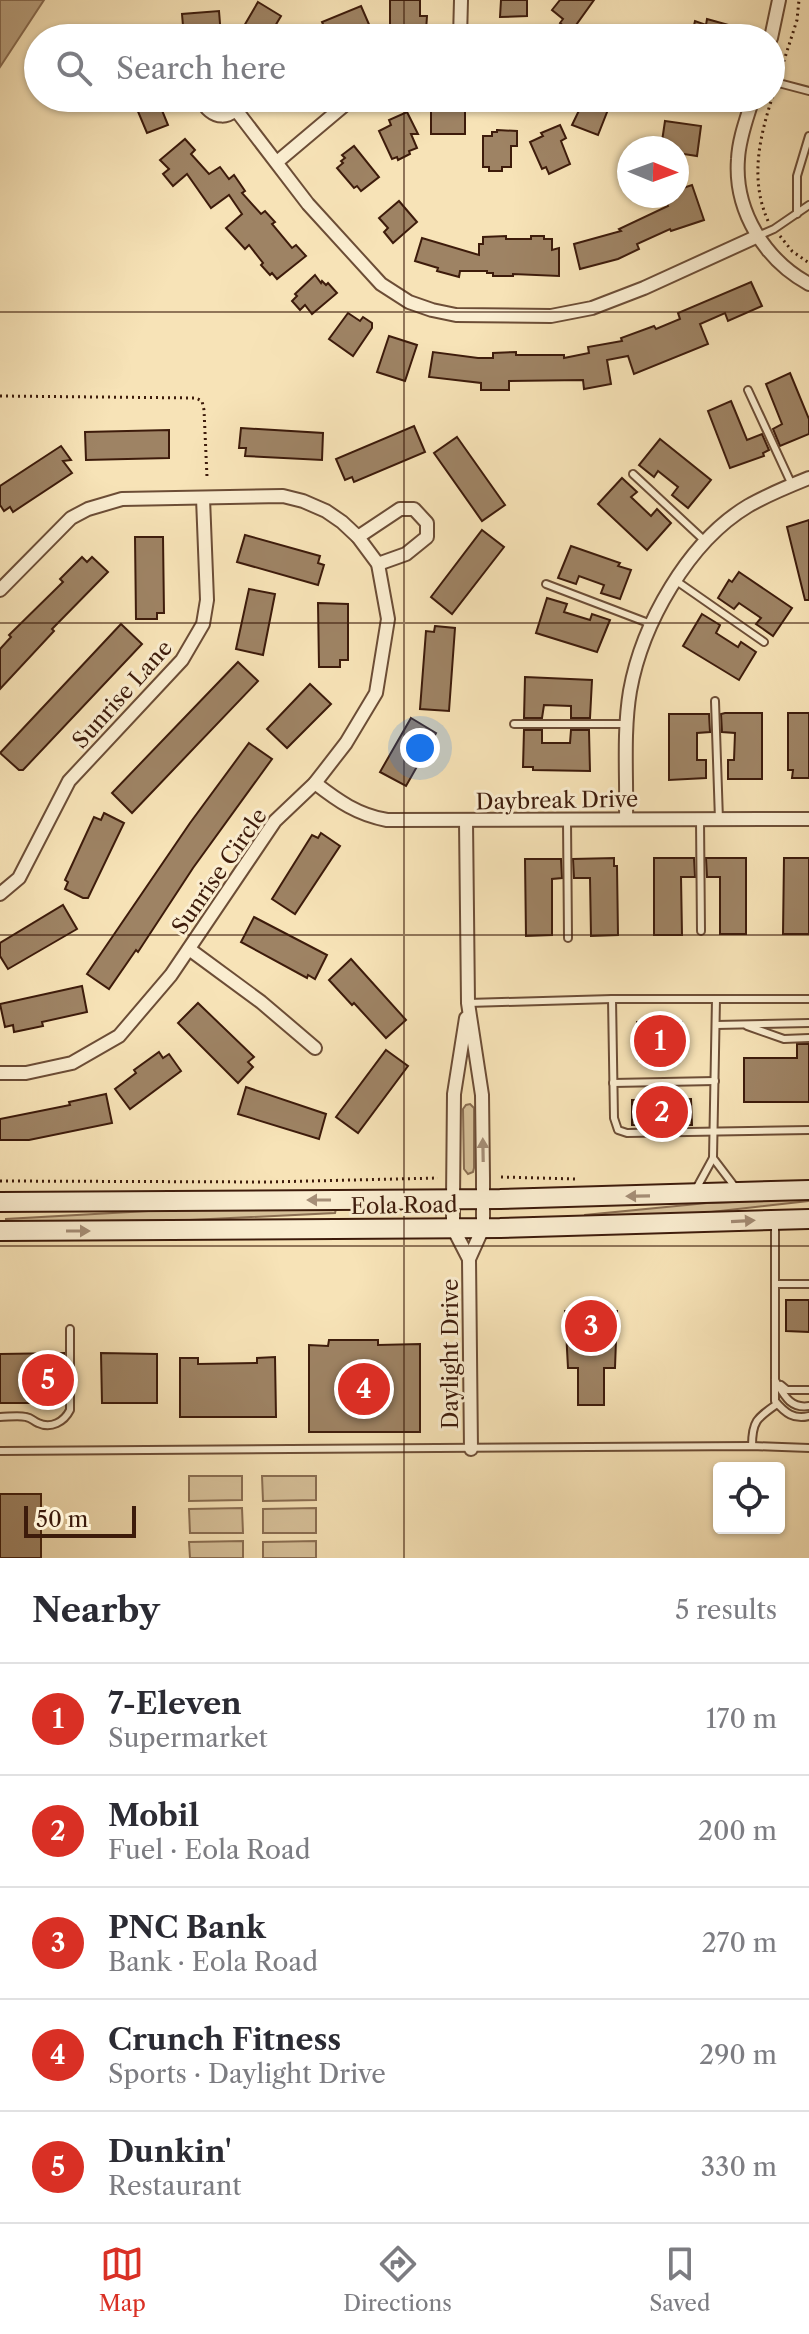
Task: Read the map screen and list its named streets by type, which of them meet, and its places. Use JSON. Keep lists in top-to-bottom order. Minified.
{"streets":{"street":["Sunrise Lane","Daybreak Drive","Sunrise Circle","Eola Road","Daylight Drive"]},"crossings":[["Sunrise Lane","Sunrise Circle"],["Daybreak Drive","Sunrise Circle"],["Daybreak Drive","Daylight Drive"],["Eola Road","Daylight Drive"]],"scale_bar":"50 m","north":"right","page":{"search":"Search here","pins":["1","2","3","5","4"],"scale":"50 m","heading":["Nearby","5 results"],"list":[{"mark":"1","name":"7-Eleven","note":"Supermarket","value":"170 m"},{"mark":"2","name":"Mobil","note":"Fuel · Eola Road","value":"200 m"},{"mark":"3","name":"PNC Bank","note":"Bank · Eola Road","value":"270 m"},{"mark":"4","name":"Crunch Fitness","note":"Sports · Daylight Drive","value":"290 m"},{"mark":"5","name":"Dunkin'","note":"Restaurant","value":"330 m"}],"nav":["Map","Directions","Saved"]}}
